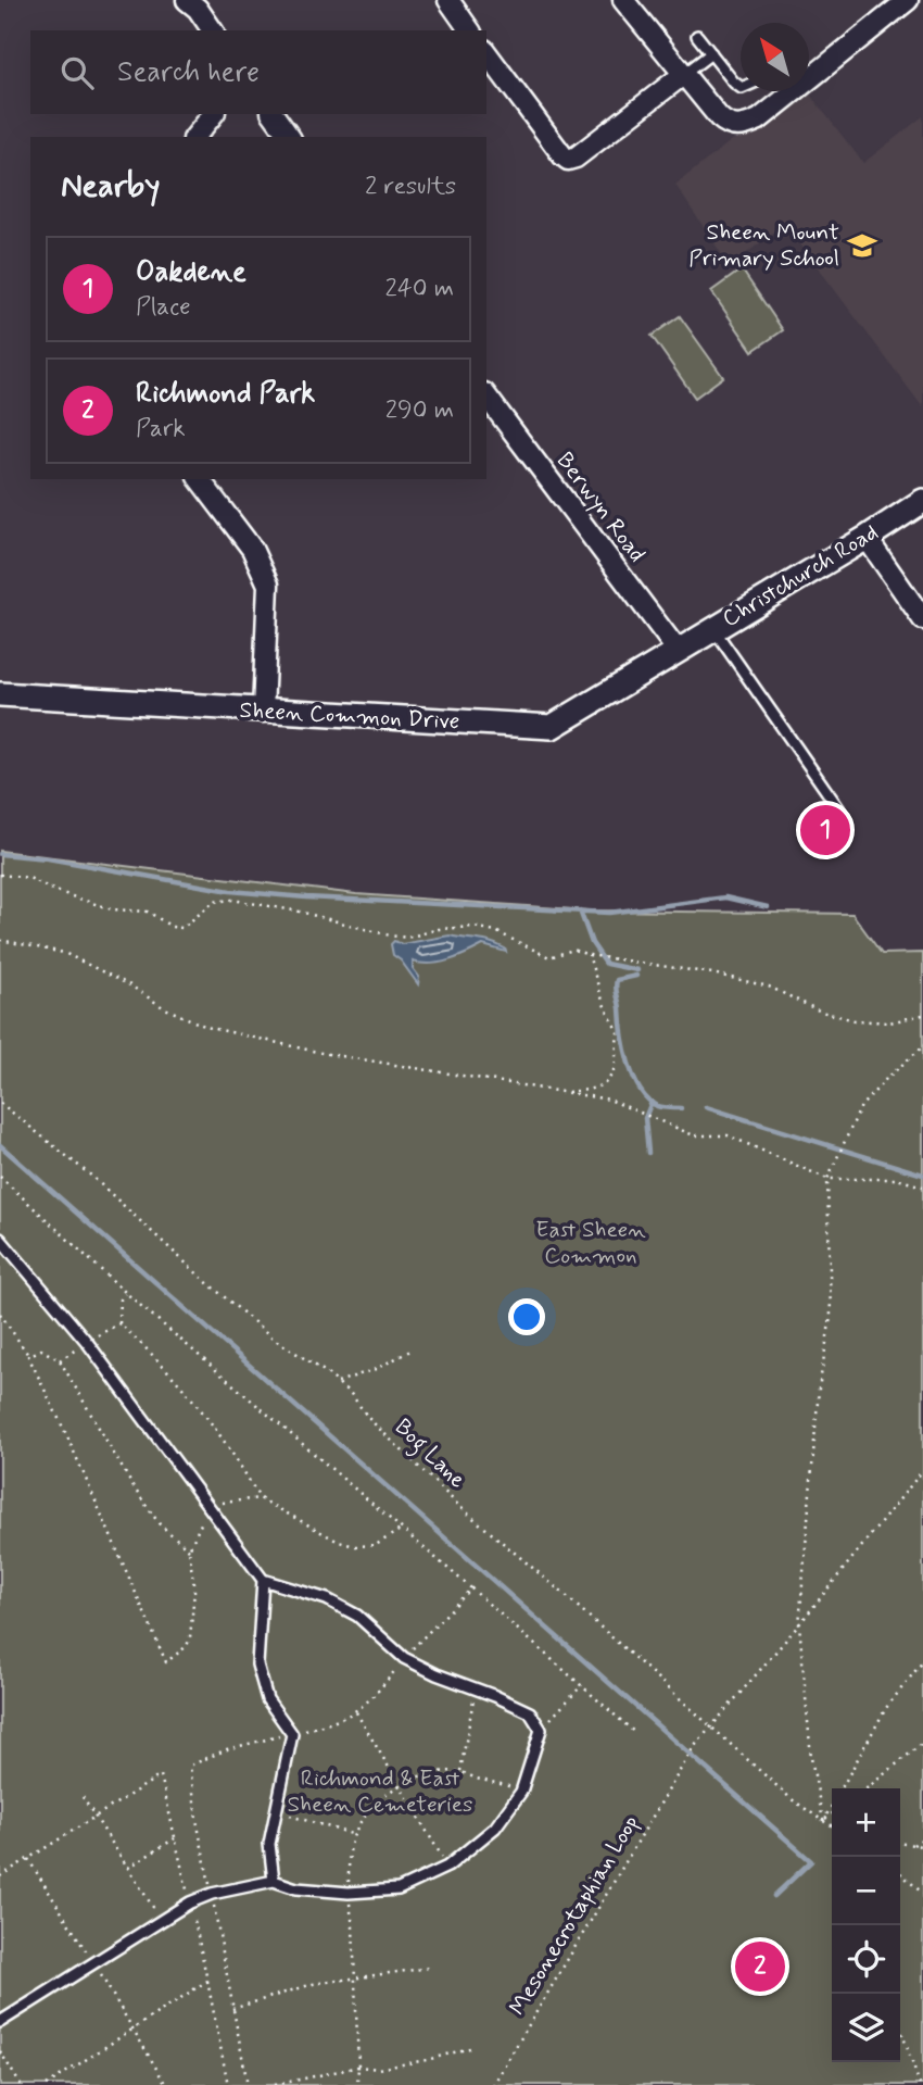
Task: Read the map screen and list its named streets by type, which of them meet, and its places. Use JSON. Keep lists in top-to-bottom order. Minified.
{"streets":{"street":["Berwyn Road","Christchurch Road","Sheen Common Drive"],"path":["Bog Lane","Mesonecrotaphian Loop"]},"crossings":[["Berwyn Road","Christchurch Road"],["Berwyn Road","Sheen Common Drive"],["Christchurch Road","Sheen Common Drive"],["Bog Lane","Mesonecrotaphian Loop"]],"parks":["East Sheen Common","Richmond & East Sheen Cemeteries"],"places":{"school or university":["Sheen Mount Primary School"]},"north":"top left","page":{"search":"Search here","heading":["Nearby","2 results"],"list":[{"mark":"1","name":"Oakdene","note":"Place","value":"240 m"},{"mark":"2","name":"Richmond Park","note":"Park","value":"290 m"}],"pins":["1","2"],"map_buttons":["+","−"]}}
